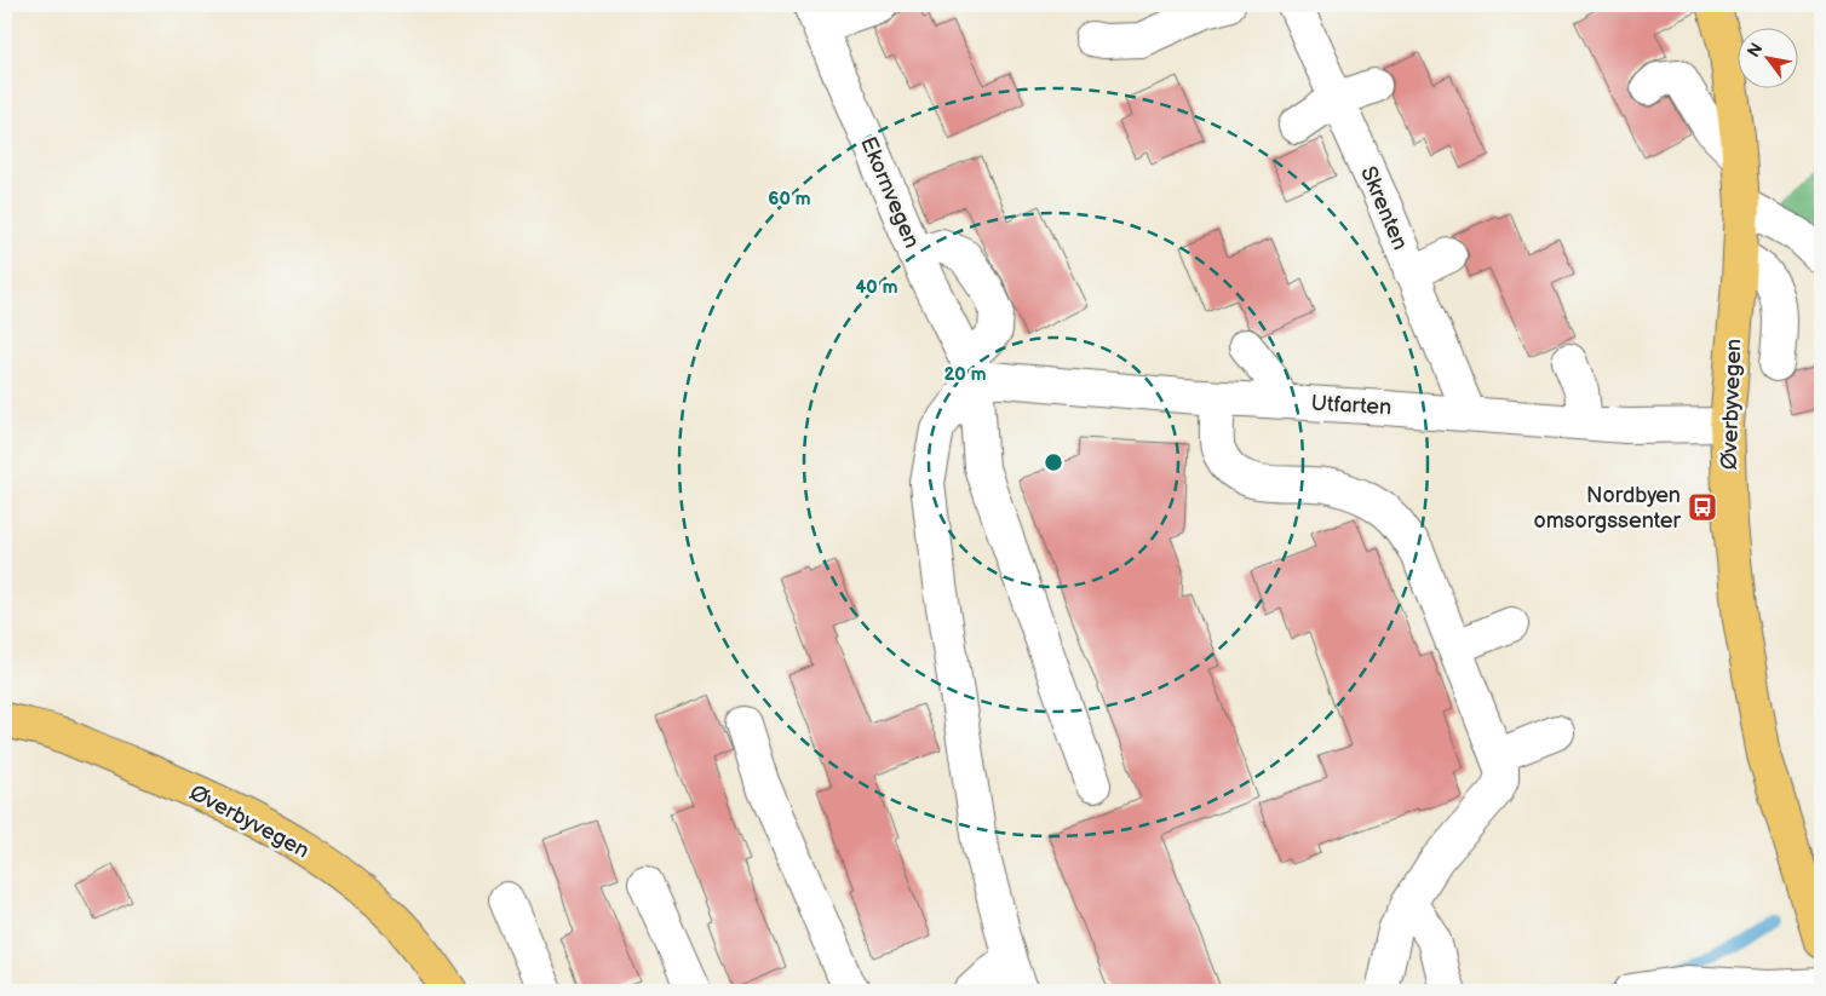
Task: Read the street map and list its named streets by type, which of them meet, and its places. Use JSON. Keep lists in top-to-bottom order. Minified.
{"streets":{"main road":["Øverbyvegen"],"street":["Ekornvegen","Skrenten","Utfarten"]},"crossings":[["Ekornvegen","Utfarten"],["Skrenten","Utfarten"],["Øverbyvegen","Utfarten"]],"places":{"bus stop":["Nordbyen omsorgssenter"]},"north":"top left","rings":["60 m","40 m","20 m"]}
